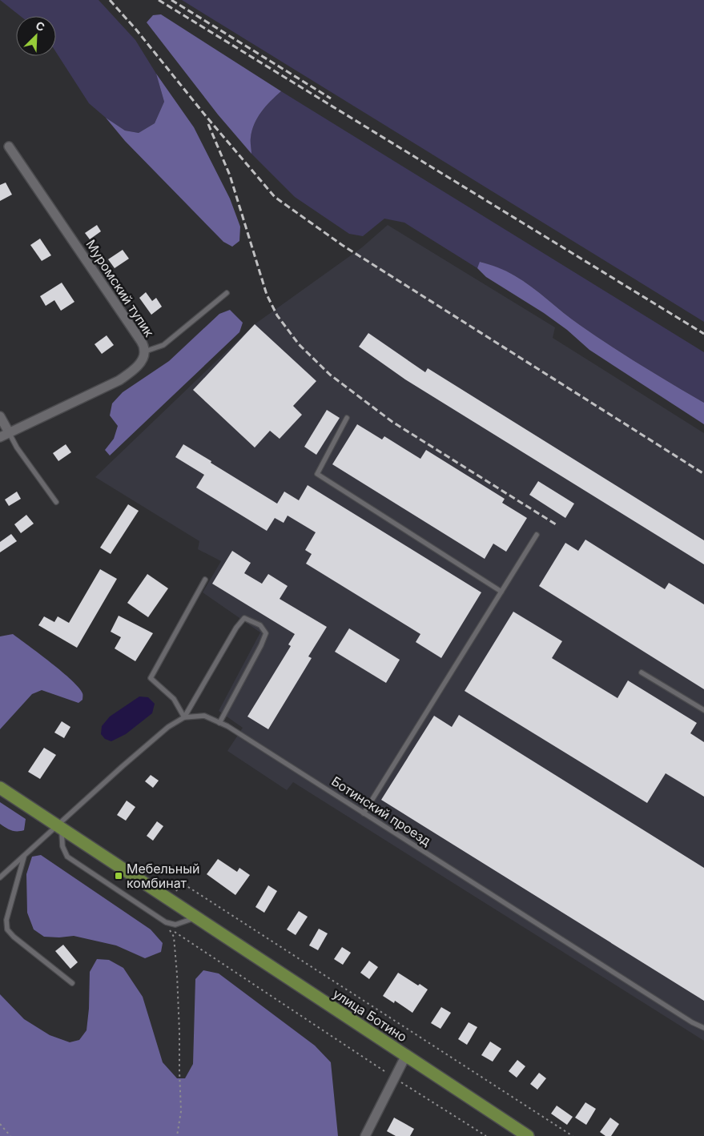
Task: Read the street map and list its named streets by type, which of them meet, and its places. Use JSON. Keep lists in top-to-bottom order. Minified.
{"streets":{"main road":["улица Ботино"],"street":["Муромский тупик"],"lane":["Ботинский проезд"]},"crossings":[["Ботинский проезд","улица Ботино"]],"places":{"transit":["Мебельный комбинат"]},"north":"top right"}
